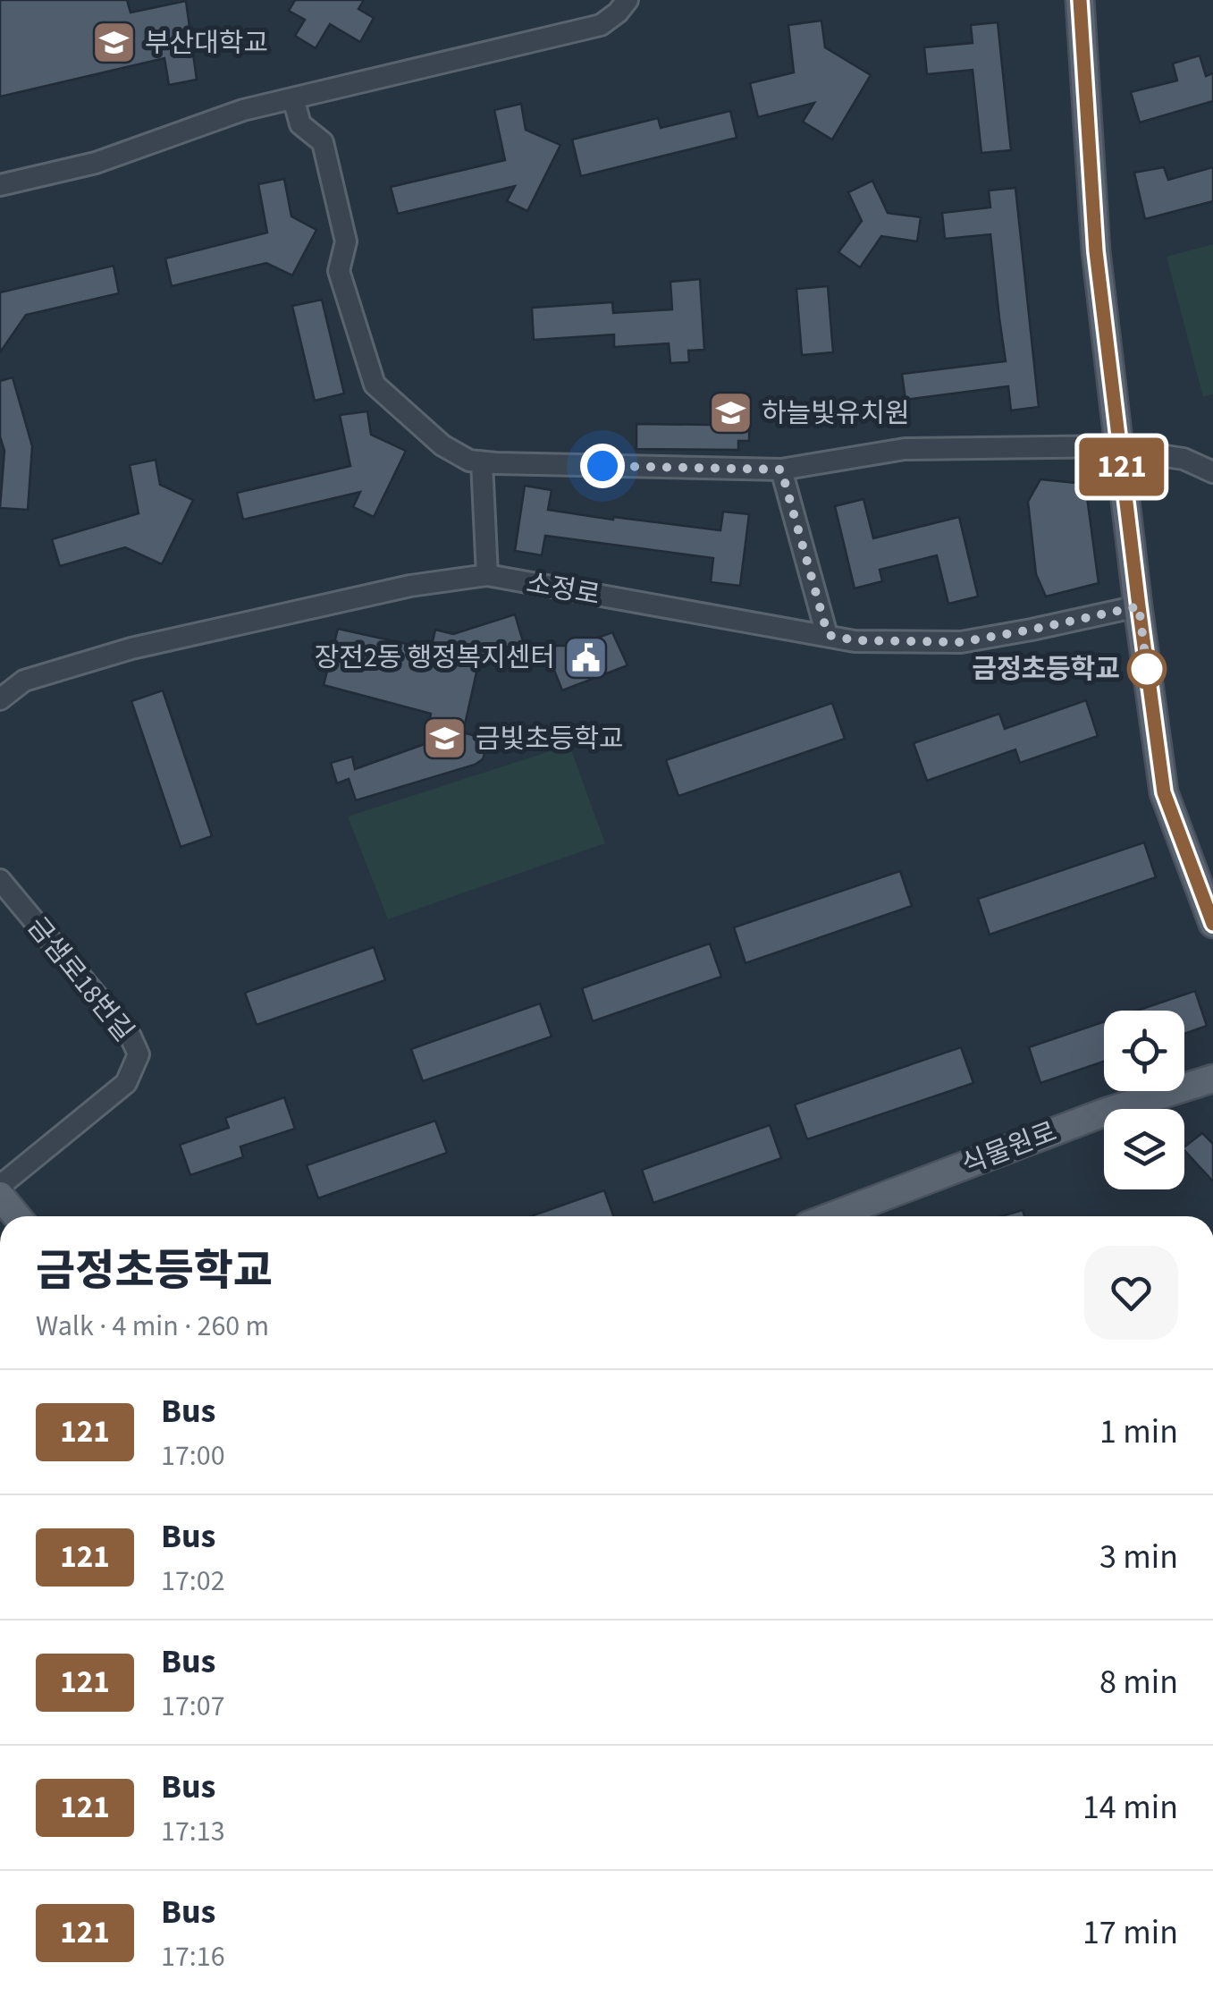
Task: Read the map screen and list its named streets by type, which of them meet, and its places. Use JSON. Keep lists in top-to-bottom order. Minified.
{"streets":{"main road":["식물원로"],"street":["소정로","금샘로18번길"]},"places":{"school or university":["부산대학교","하늘빛유치원","금빛초등학교"],"public building":["장전2동 행정복지센터"],"other":["금정초등학교"]},"lines":["bus line 121"],"page":{"on_map":"121","heading":["금정초등학교","Walk · 4 min · 260 m"],"list":[{"mark":"121","name":"Bus","note":"17:00","value":"1 min"},{"mark":"121","name":"Bus","note":"17:02","value":"3 min"},{"mark":"121","name":"Bus","note":"17:07","value":"8 min"},{"mark":"121","name":"Bus","note":"17:13","value":"14 min"},{"mark":"121","name":"Bus","note":"17:16","value":"17 min"}]}}
